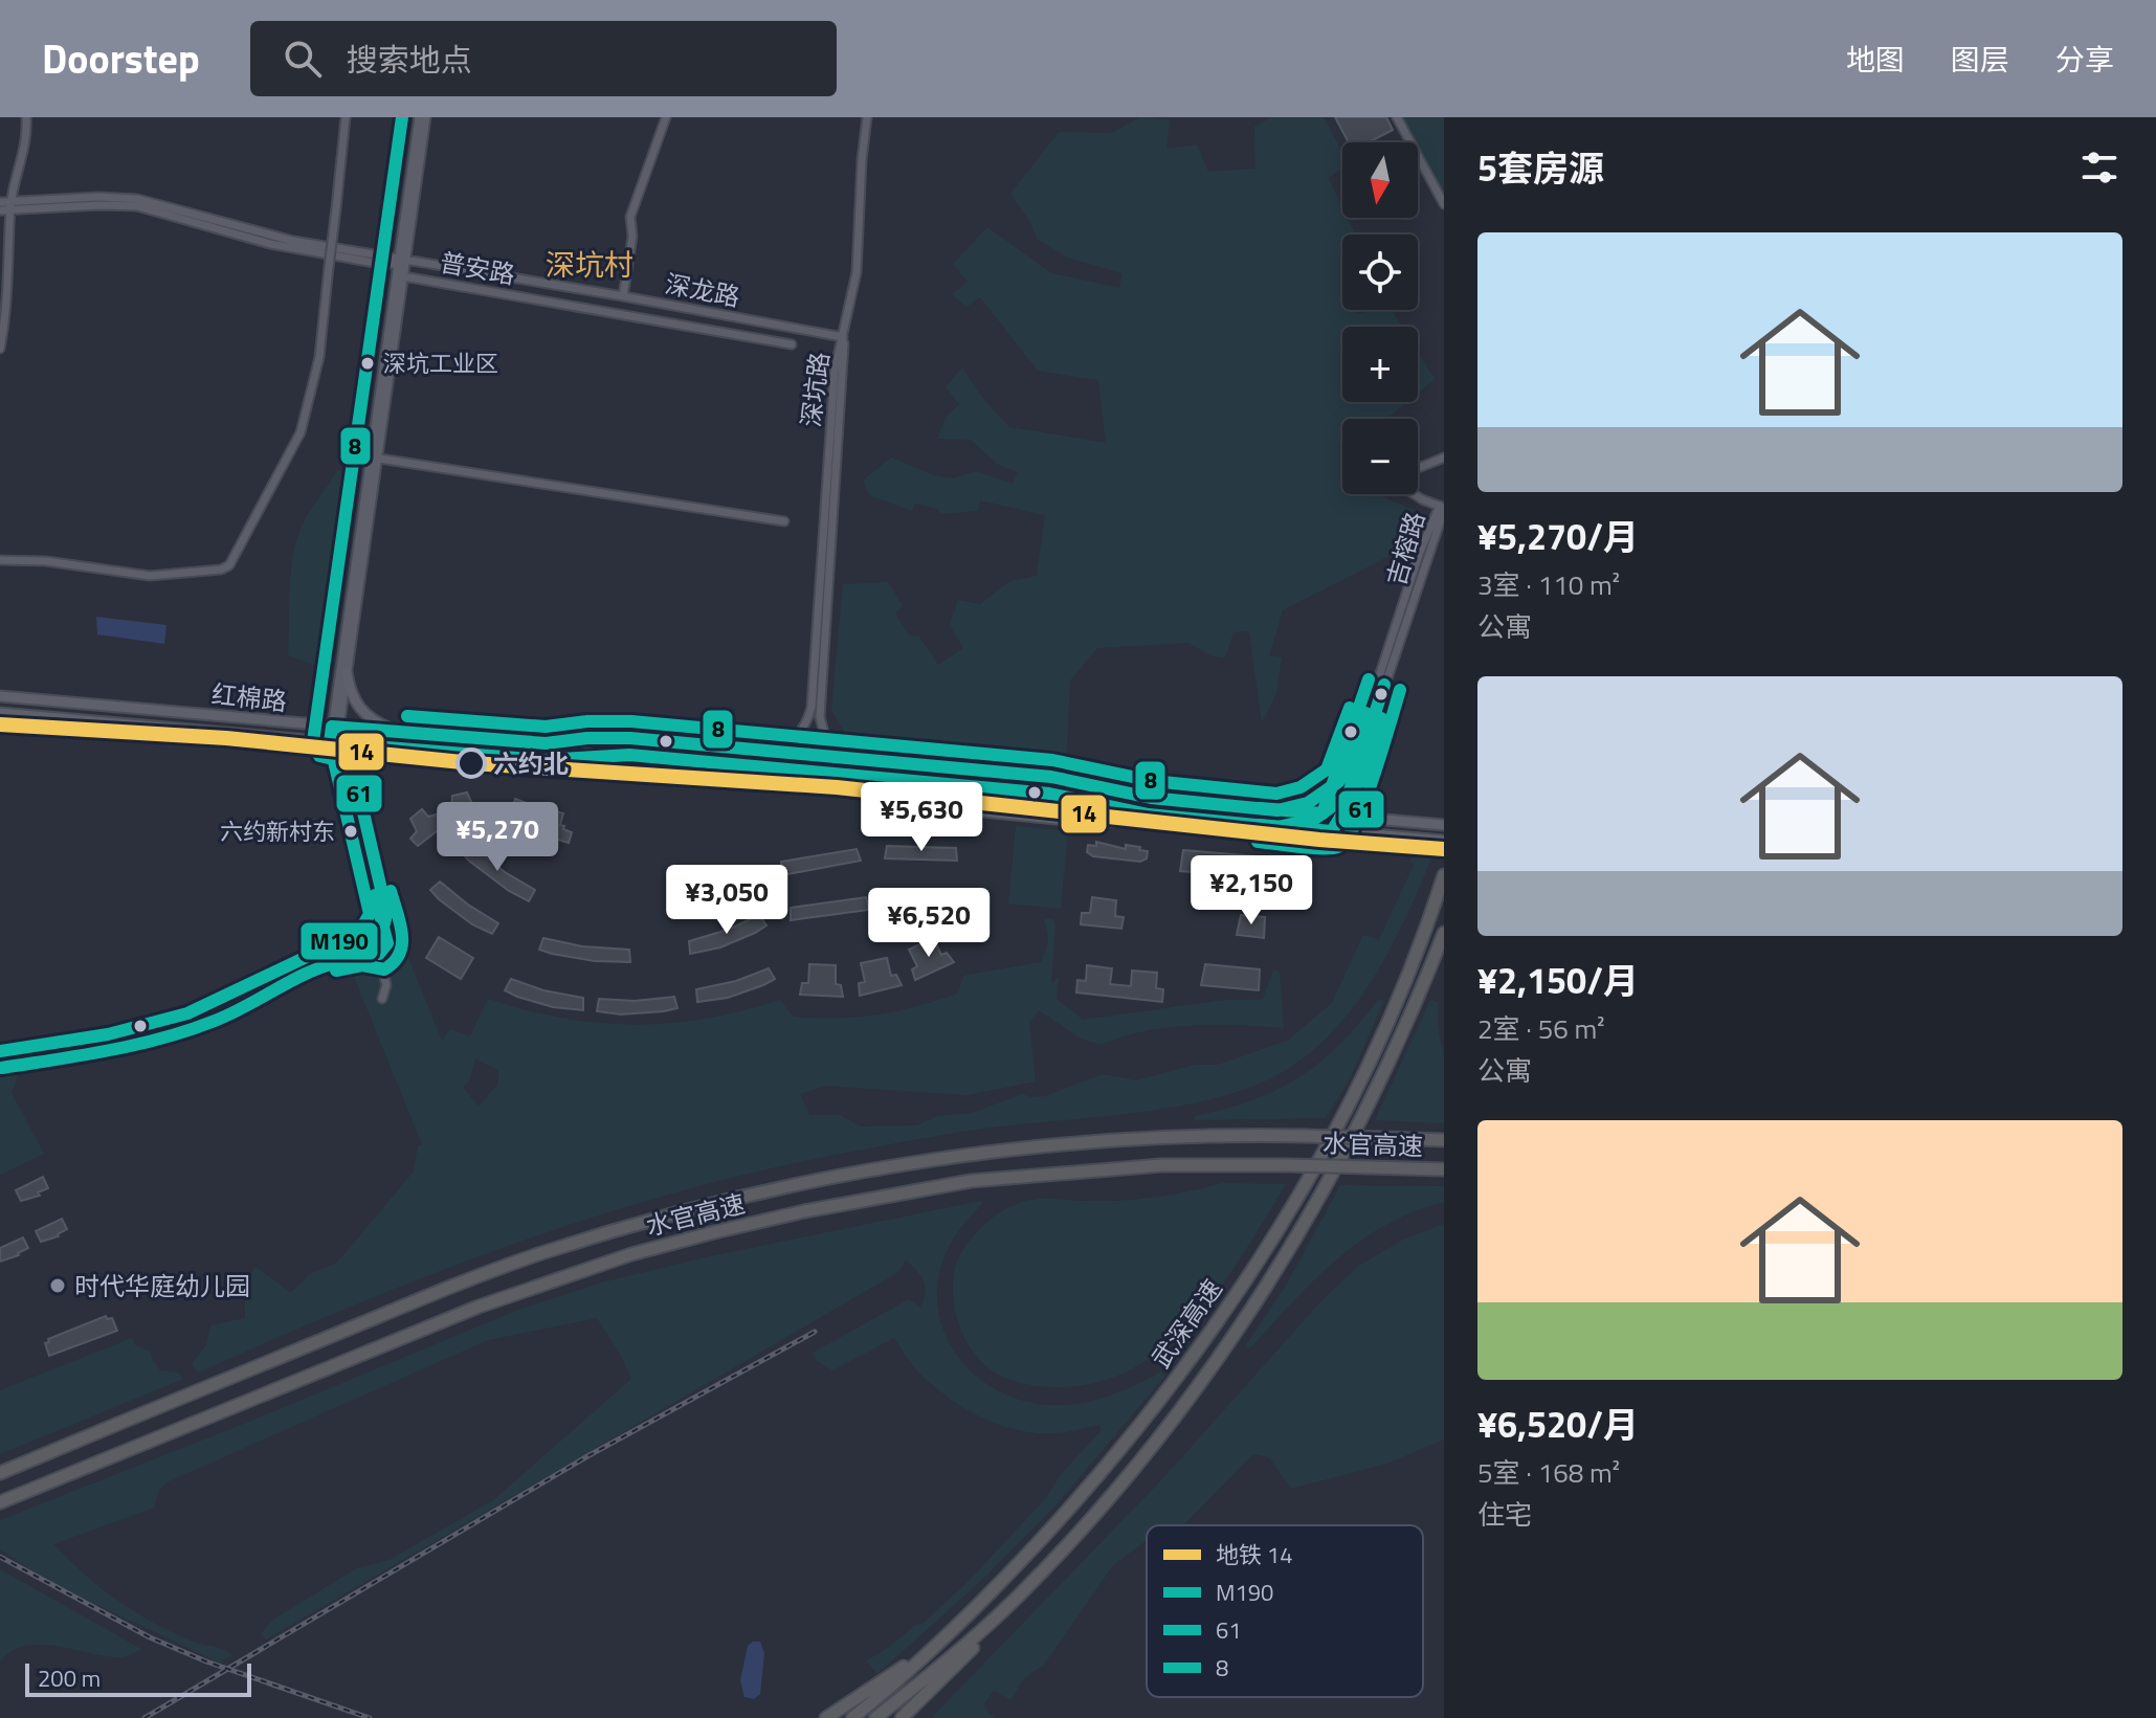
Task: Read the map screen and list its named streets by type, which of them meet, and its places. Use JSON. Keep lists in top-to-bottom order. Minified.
{"streets":{"highway":["水官高速","武深高速"],"main road":["红棉路"],"street":["普安路","深龙路","深坑路","吉榕路"]},"crossings":[["深龙路","深坑路"],["吉榕路","红棉路"]],"districts":["深坑村"],"places":["深坑工业区","六约北","六约新村东","时代华庭幼儿园"],"lines":["transit line 8","transit line M190","transit line 61","metro line 14"],"legend":["地铁 14","M190","61","8"],"scale_bar":"200 m","north":"bottom","page":{"header":"Doorstep","search":"搜索地点","nav":["地图","图层","分享"],"heading":"5套房源","map_buttons":["+","−"],"list":[{"name":"¥5,270/月","note":"3室 · 110 m² · 公寓"},{"name":"¥2,150/月","note":"2室 · 56 m² · 公寓"},{"name":"¥6,520/月","note":"5室 · 168 m² · 住宅"}],"price":["¥5,630","¥5,270","¥2,150","¥3,050","¥6,520"],"scale":"200 m"}}
